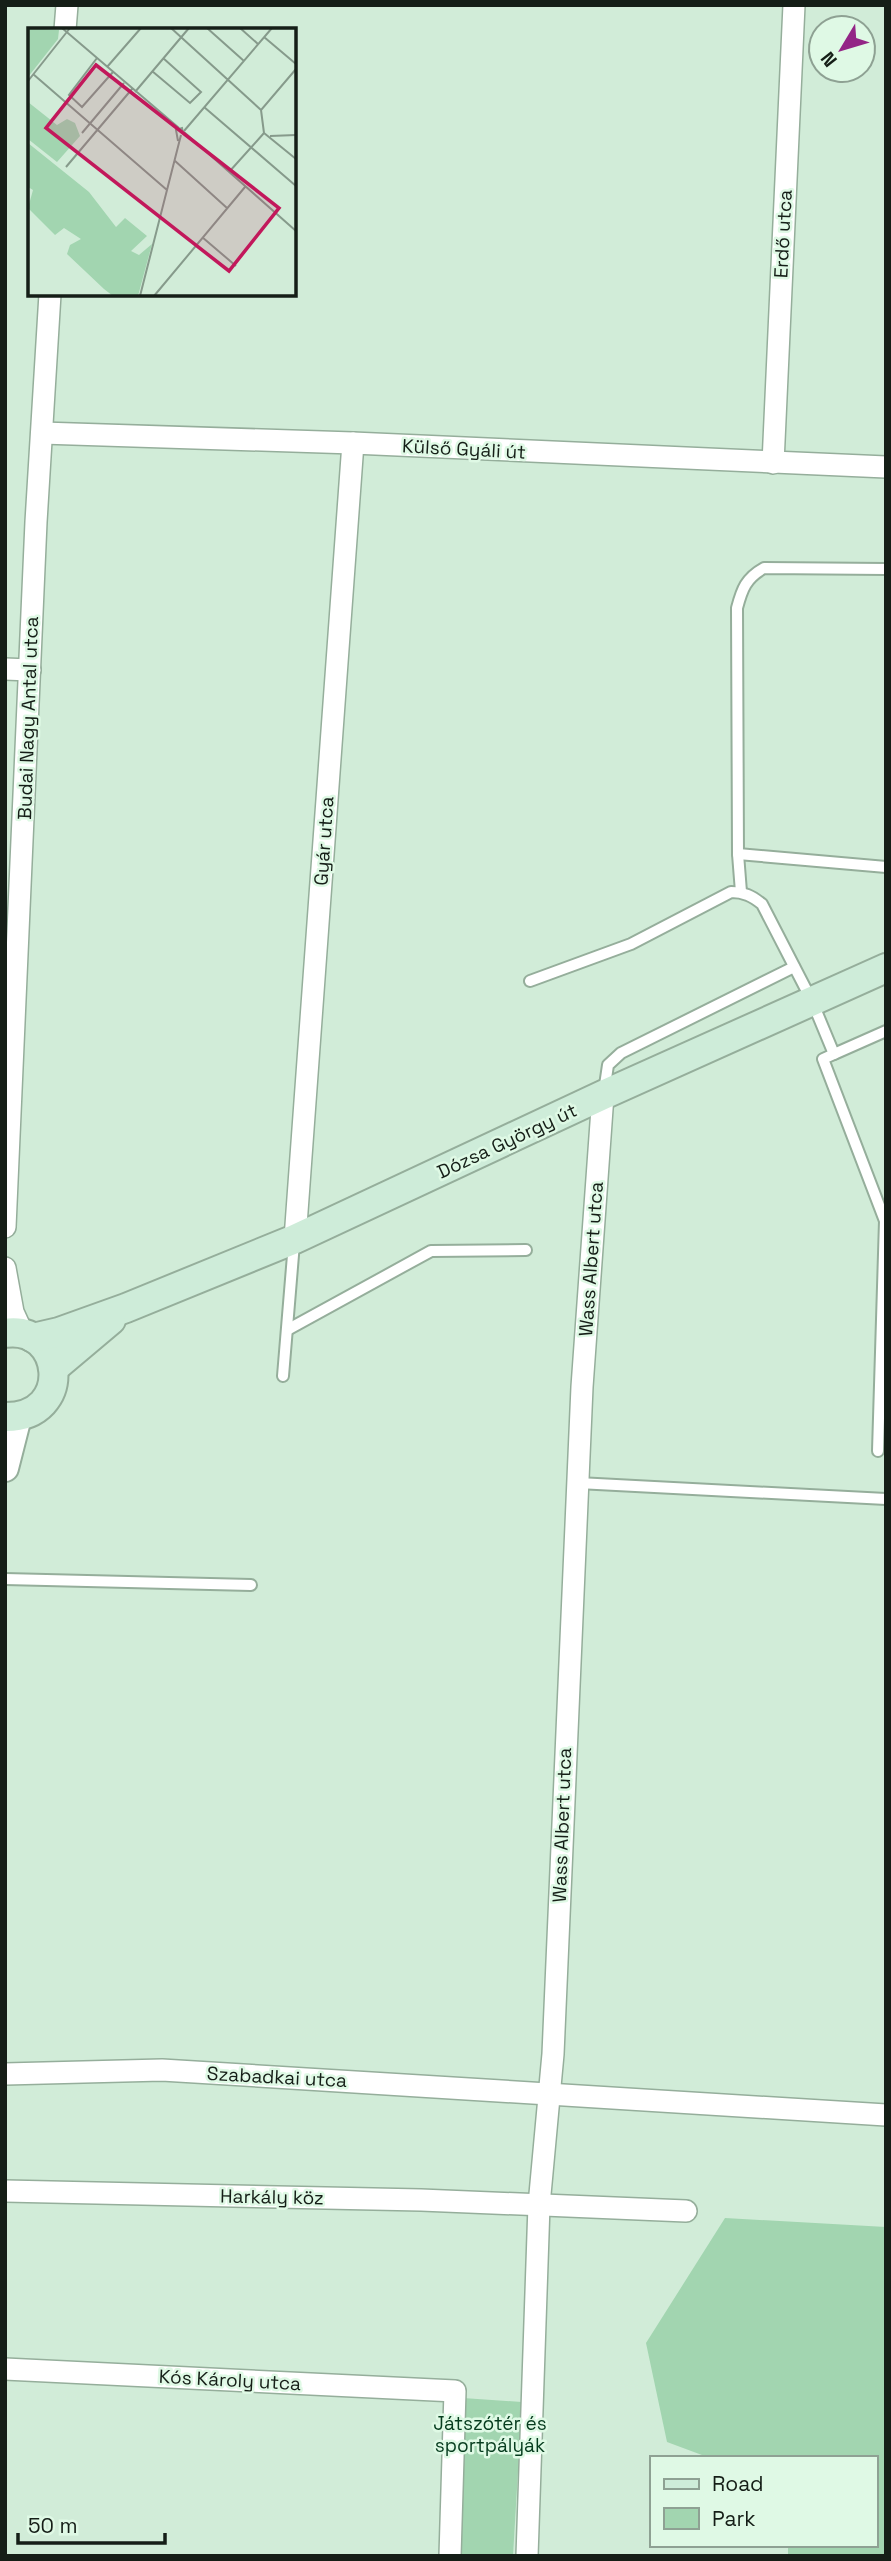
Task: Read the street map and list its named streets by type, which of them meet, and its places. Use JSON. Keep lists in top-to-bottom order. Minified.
{"streets":{"main road":["Dózsa György út"],"street":["Erdő utca","Külső Gyáli út","Budai Nagy Antal utca","Gyár utca","Wass Albert utca","Szabadkai utca","Harkály köz","Kós Károly utca"]},"crossings":[["Erdő utca","Külső Gyáli út"],["Külső Gyáli út","Budai Nagy Antal utca"],["Külső Gyáli út","Gyár utca"],["Gyár utca","Dózsa György út"],["Dózsa György út","Wass Albert utca"],["Wass Albert utca","Szabadkai utca"],["Wass Albert utca","Harkály köz"]],"parks":["Játszótér és sportpályák"],"legend":["Road","Park"],"scale_bar":"50 m","north":"bottom left"}
